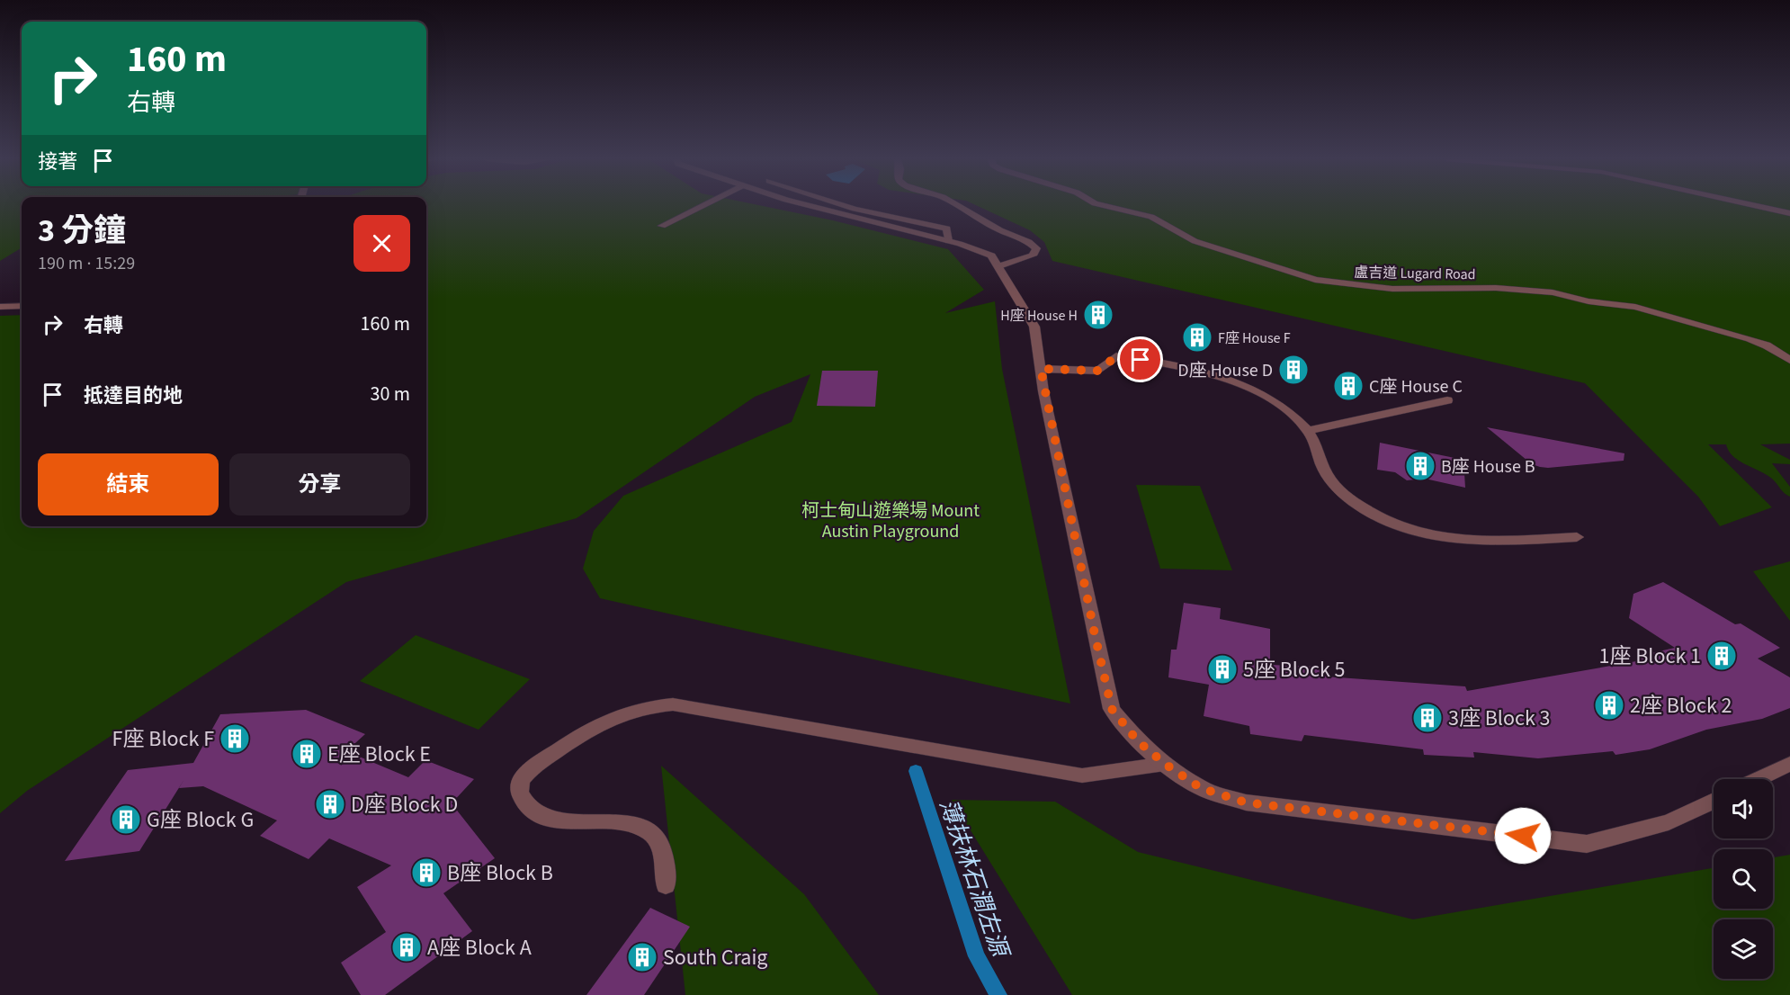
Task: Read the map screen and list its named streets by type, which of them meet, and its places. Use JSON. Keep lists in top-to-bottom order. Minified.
{"streets":{"street":["盧吉道 Lugard Road"]},"water":["薄扶林石澗左源"],"parks":["柯士甸山遊樂場 Mount Austin Playground"],"places":{"building":["H座 House H","F座 House F","D座 House D","C座 House C","B座 House B","1座 Block 1","5座 Block 5","2座 Block 2","3座 Block 3","F座 Block F","E座 Block E","D座 Block D","G座 Block G","B座 Block B","A座 Block A","South Craig"]},"page":{"turn":["160 m","右轉"],"then":"接著","heading":["3 分鐘","190 m · 15:29"],"list":[{"name":"右轉","value":"160 m"},{"name":"抵達目的地","value":"30 m"}],"buttons":["結束","分享"]}}
